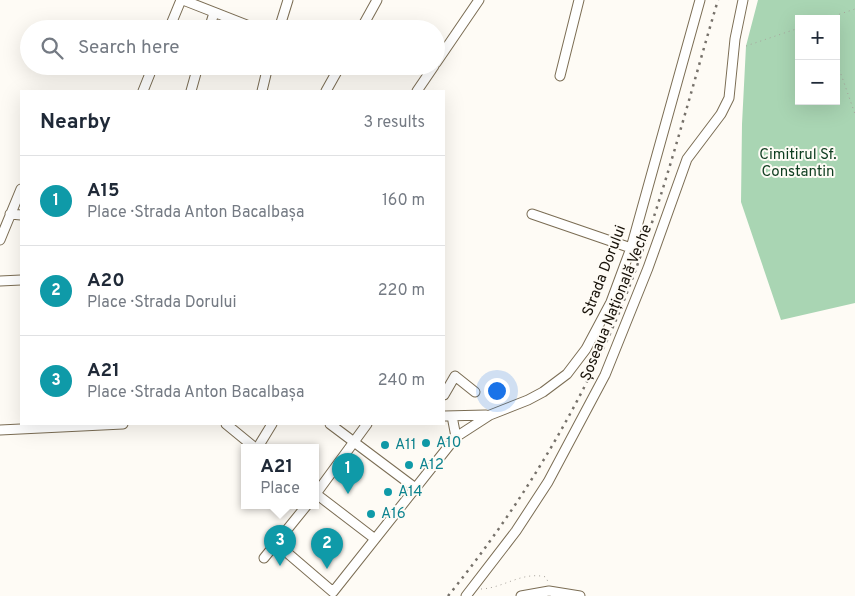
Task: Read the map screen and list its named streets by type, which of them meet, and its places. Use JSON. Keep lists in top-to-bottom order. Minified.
{"streets":{"street":["Strada Dorului","Șoseaua Națională Veche"]},"parks":["Cimitirul Sf. Constantin"],"places":["A10","A11","A12","A14","A16"],"page":{"map_buttons":["+","−"],"search":"Search here","heading":["Nearby","3 results"],"list":[{"mark":"1","name":"A15","note":"Place · Strada Anton Bacalbașa","value":"160 m"},{"mark":"2","name":"A20","note":"Place · Strada Dorului","value":"220 m"},{"mark":"3","name":"A21","note":"Place · Strada Anton Bacalbașa","value":"240 m"}],"popup":["A21","Place"],"pins":["1","3","2"]}}
